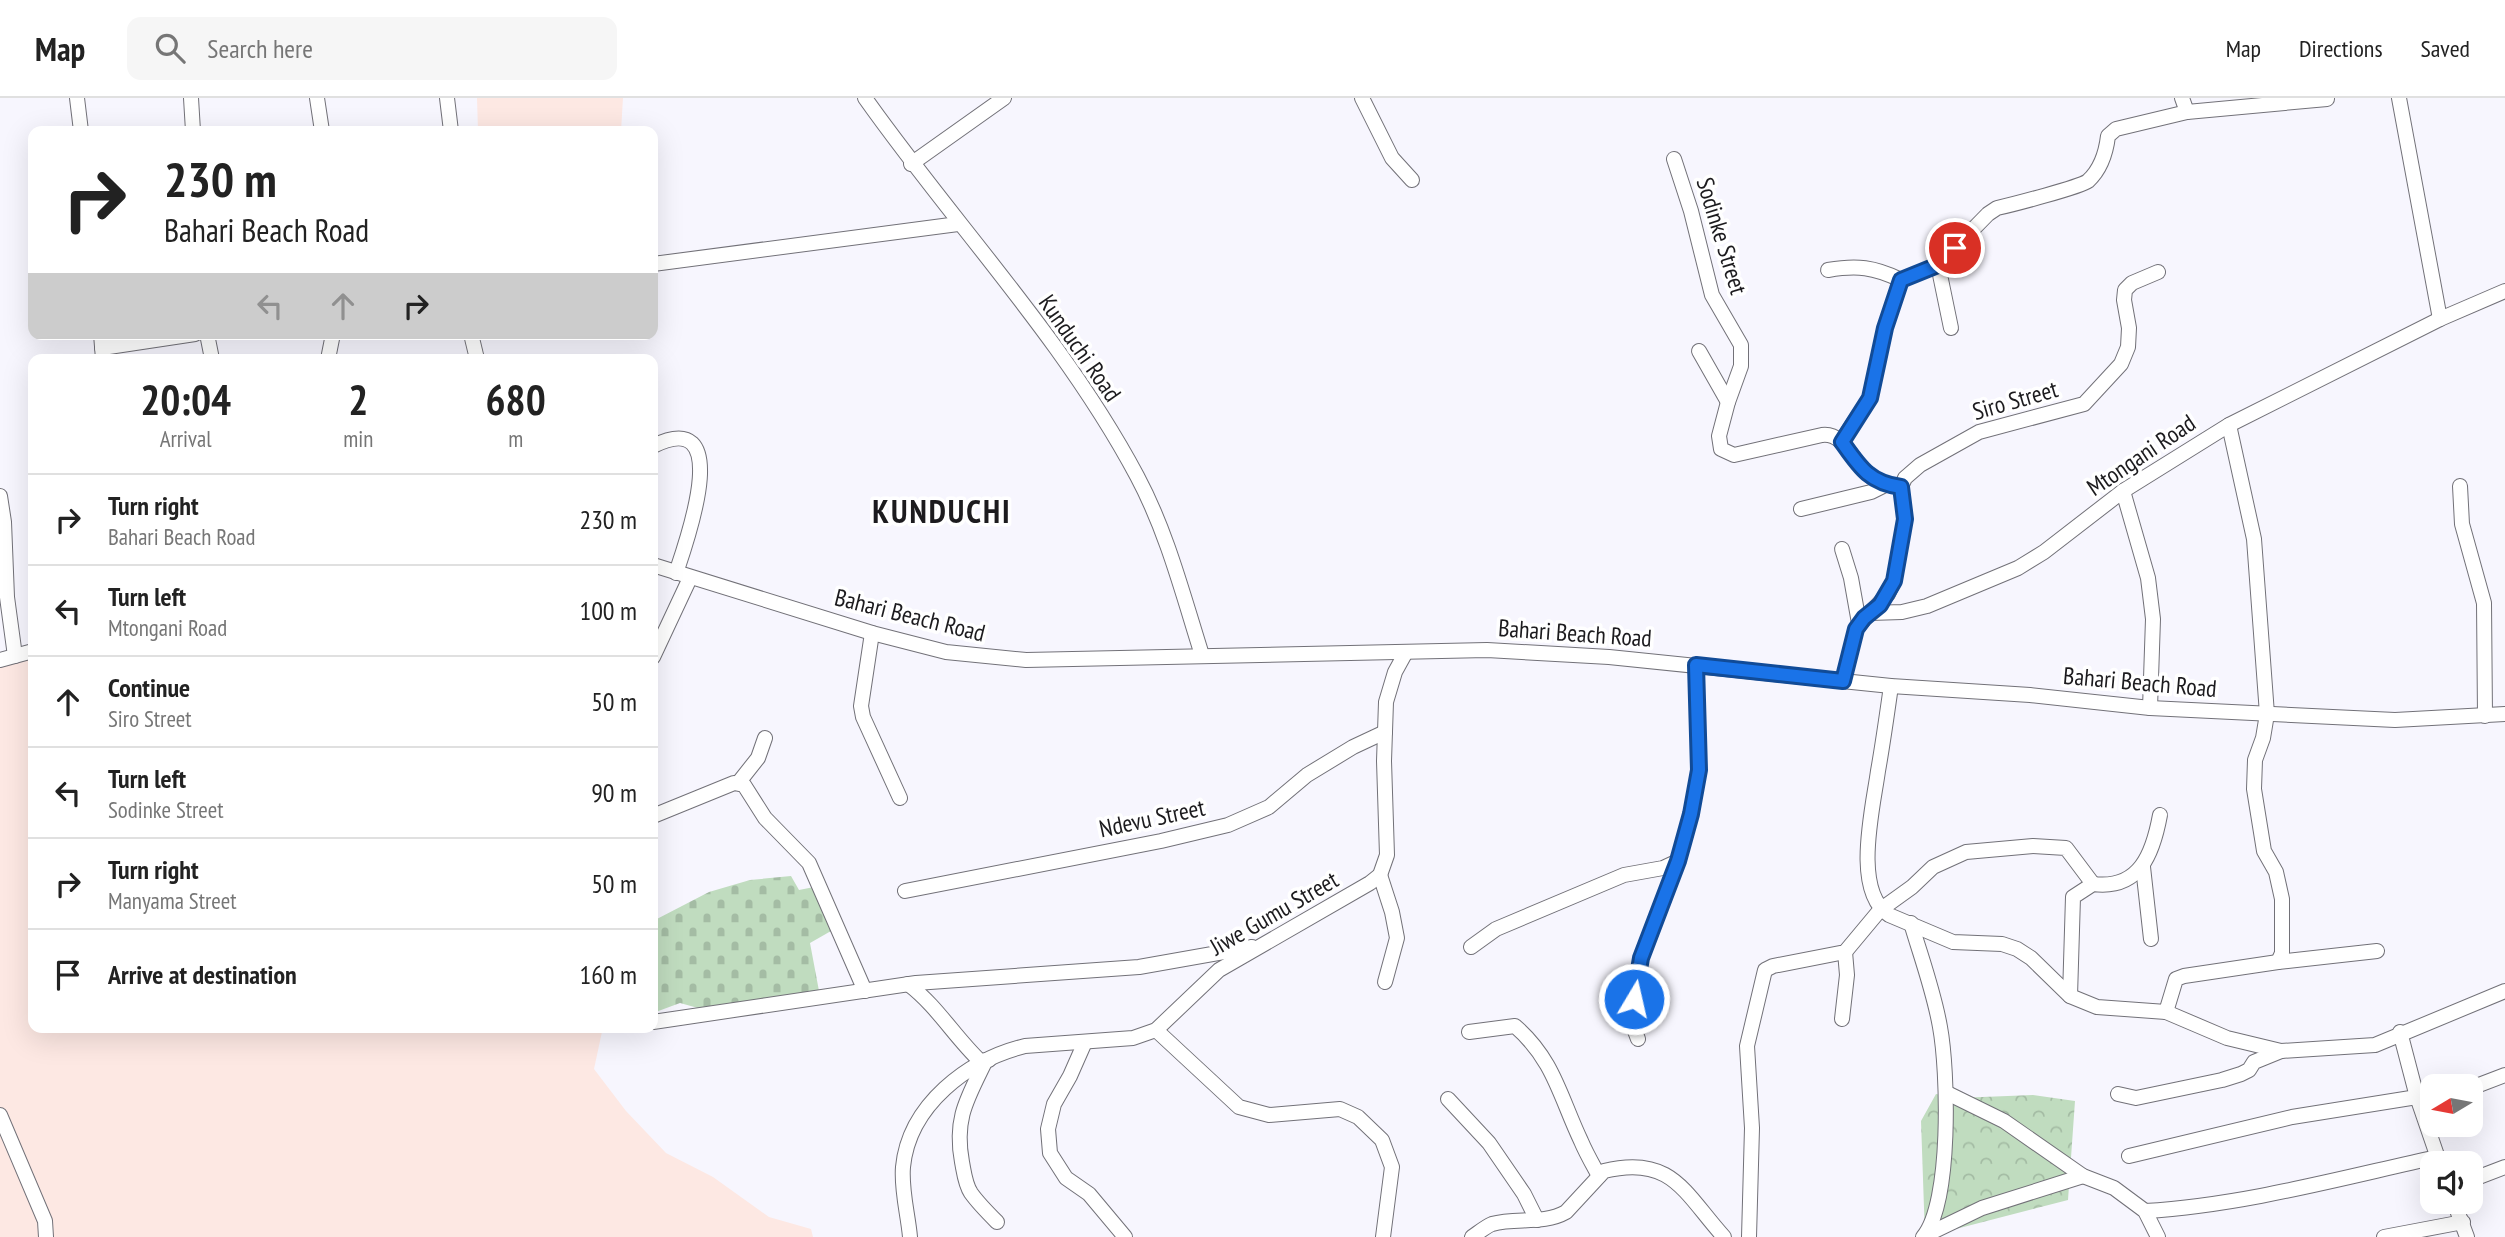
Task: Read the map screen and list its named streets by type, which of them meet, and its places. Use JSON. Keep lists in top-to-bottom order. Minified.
{"streets":{"street":["Sodinke Street","Kunduchi Road","Siro Street","Mtongani Road","Bahari Beach Road","Ndevu Street","Jiwe Gumu Street"]},"crossings":[["Kunduchi Road","Bahari Beach Road"]],"districts":["KUNDUCHI"],"north":"left","page":{"header":"Map","search":"Search here","nav":["Map","Directions","Saved"],"turn":["230 m","Bahari Beach Road"],"eta":["20:04","Arrival","2","min","680","m"],"list":[{"name":"Turn right","note":"Bahari Beach Road","value":"230 m"},{"name":"Turn left","note":"Mtongani Road","value":"100 m"},{"name":"Continue","note":"Siro Street","value":"50 m"},{"name":"Turn left","note":"Sodinke Street","value":"90 m"},{"name":"Turn right","note":"Manyama Street","value":"50 m"},{"name":"Arrive at destination","value":"160 m"}]}}
